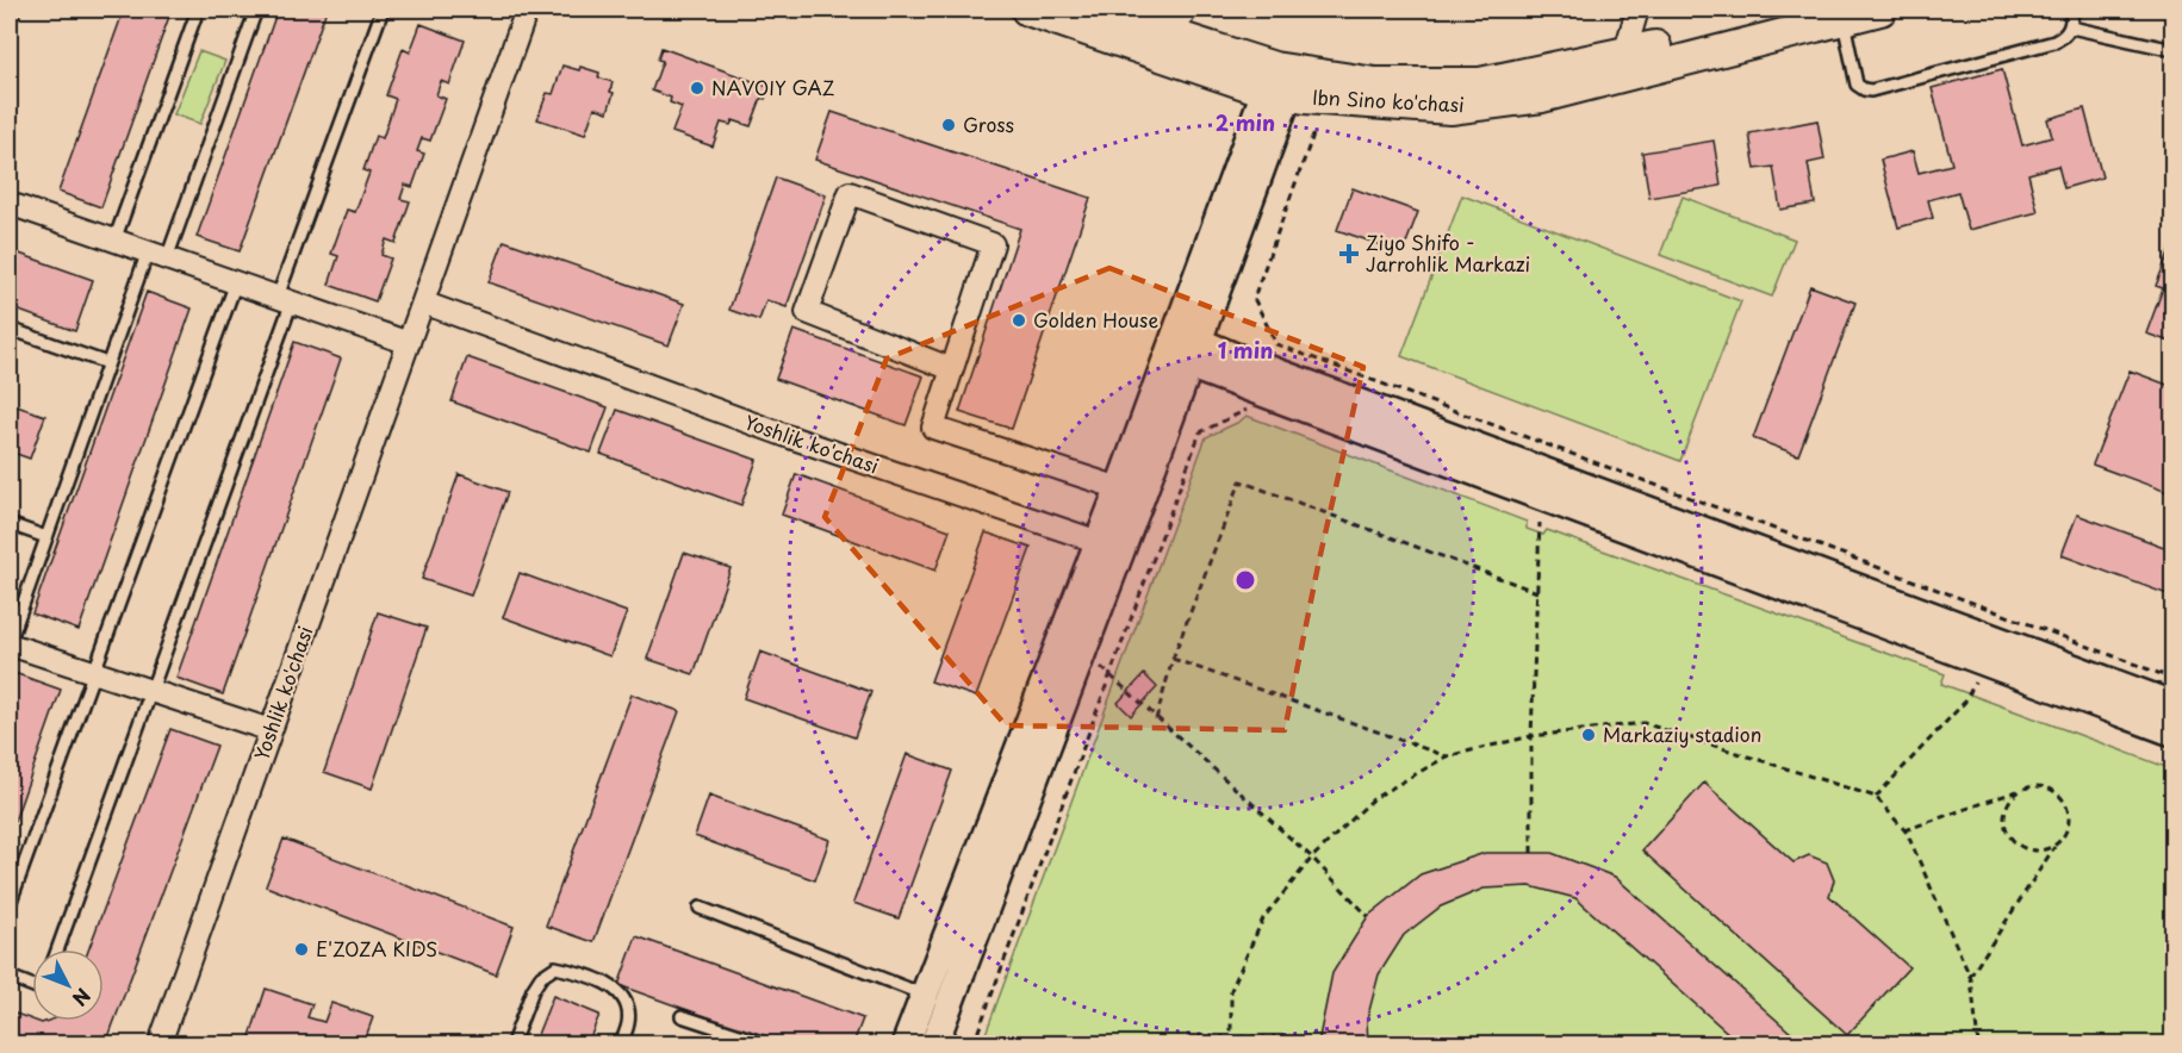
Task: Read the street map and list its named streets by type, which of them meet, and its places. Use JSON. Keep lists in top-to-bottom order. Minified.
{"streets":{"street":["Yoshlik ko'chasi"]},"places":{"other":["NAVOIY GAZ","Gross","Golden House","Markaziy stadion","E'ZOZA KIDS"],"health":["Ziyo Shifo - Jarrohlik Markazi"]},"north":"bottom right","rings":["2 min","1 min"]}
